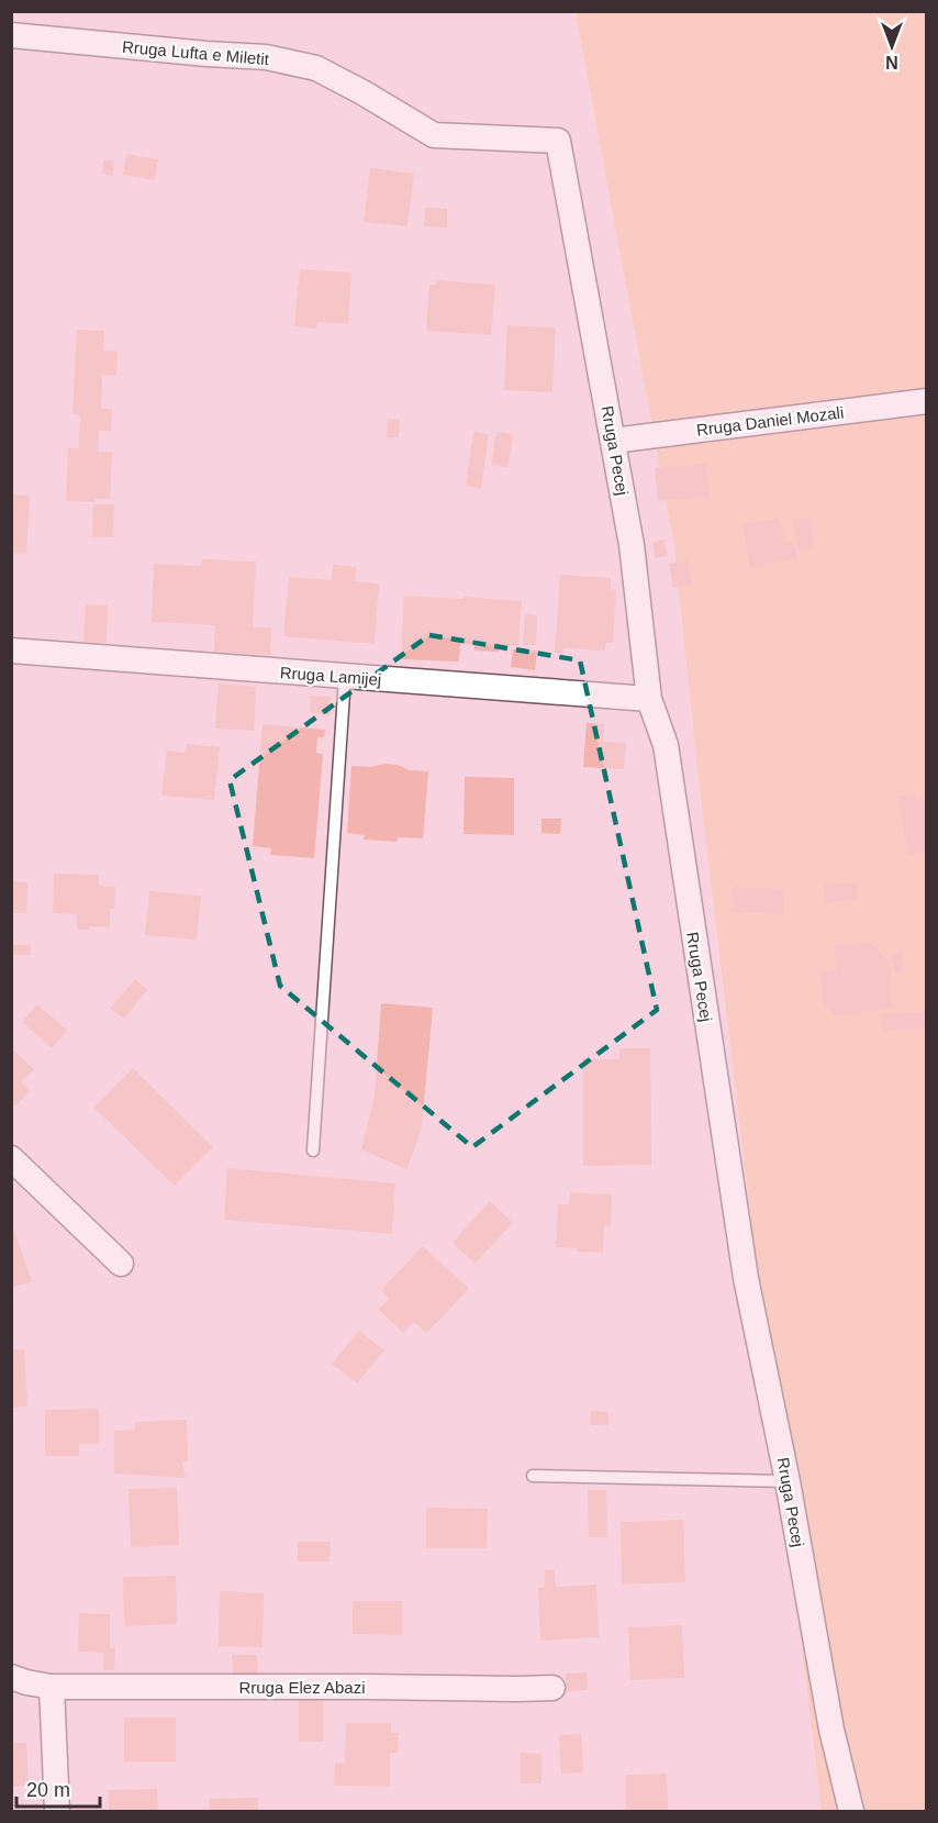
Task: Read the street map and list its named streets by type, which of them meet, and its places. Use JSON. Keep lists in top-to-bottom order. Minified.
{"streets":{"street":["Rruga Lufta e Miletit","Rruga Daniel Mozali","Rruga Pecej","Rruga Lamijej","Rruga Elez Abazi"]},"crossings":[["Rruga Lufta e Miletit","Rruga Pecej"],["Rruga Daniel Mozali","Rruga Pecej"],["Rruga Pecej","Rruga Lamijej"]],"scale_bar":"20 m","north":"bottom"}
